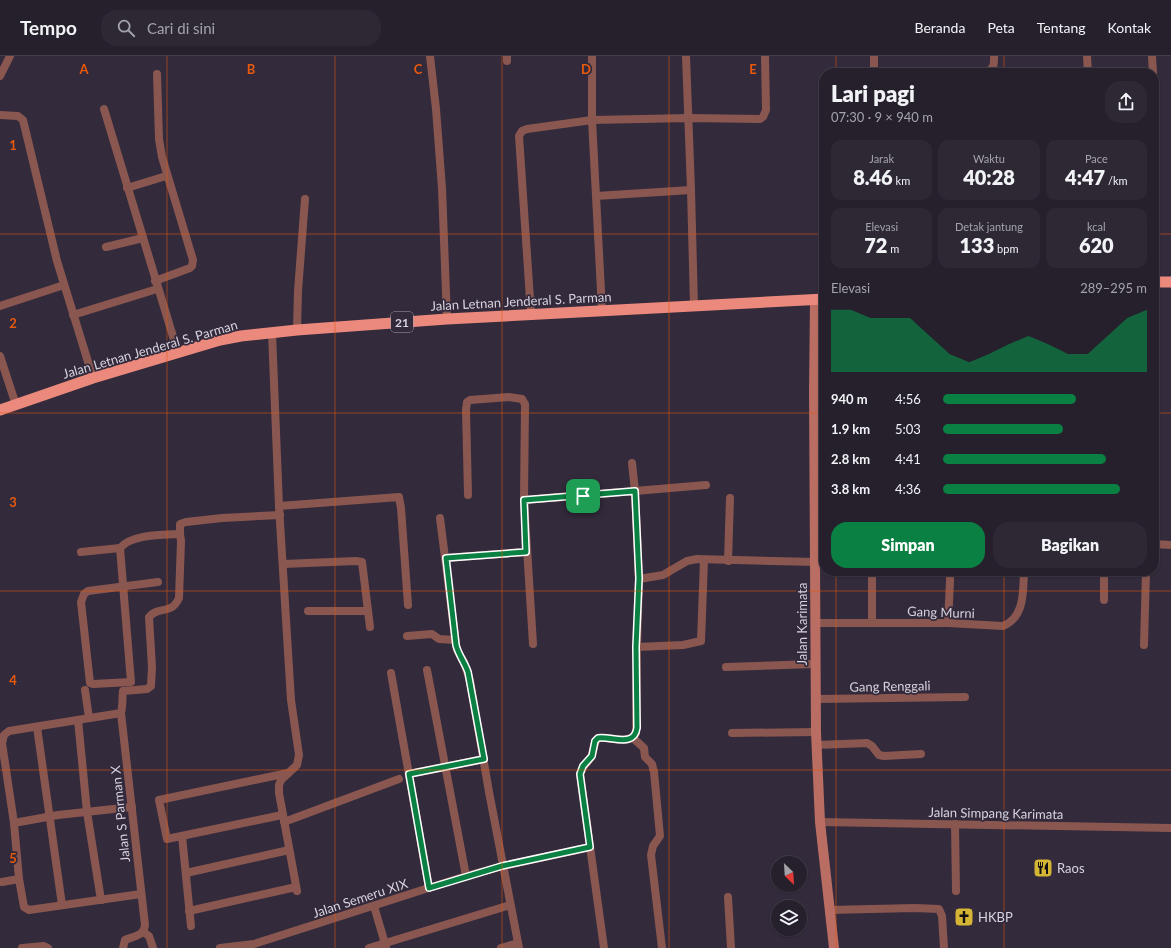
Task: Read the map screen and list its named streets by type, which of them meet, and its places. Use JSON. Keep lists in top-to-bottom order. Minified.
{"streets":{"highway":["Jalan Letnan Jenderal S. Parman","21"],"main road":["Jalan Karimata"],"street":["Gang Murni","Gang Renggali","Jalan Simpang Karimata","Jalan S Parman X","Jalan Semeru XIX"]},"crossings":[["Jalan Letnan Jenderal S. Parman","Jalan Karimata"],["Gang Murni","Jalan Karimata"],["Jalan Karimata","Gang Renggali"],["Jalan Karimata","Jalan Simpang Karimata"]],"places":{"restaurant":["Raos"],"church":["HKBP"]},"north":"bottom right","page":{"header":"Tempo","search":"Cari di sini","nav":["Beranda","Peta","Tentang","Kontak"],"heading":["Lari pagi","07:30 · 9 × 940 m"],"stats":[["Jarak","8.46 km"],["Waktu","40:28"],["Pace","4:47 /km"],["Elevasi","72 m"],["Detak jantung","133 bpm"],["kcal","620"]],"chart":["Elevasi","289–295 m"],"list":[{"name":"940 m","note":"4:56"},{"name":"1.9 km","note":"5:03"},{"name":"2.8 km","note":"4:41"},{"name":"3.8 km","note":"4:36"}],"buttons":["Simpan","Bagikan"]},"grid":{"columns":["A","B","C","D","E"],"rows":["1","2","3","4","5"]}}
